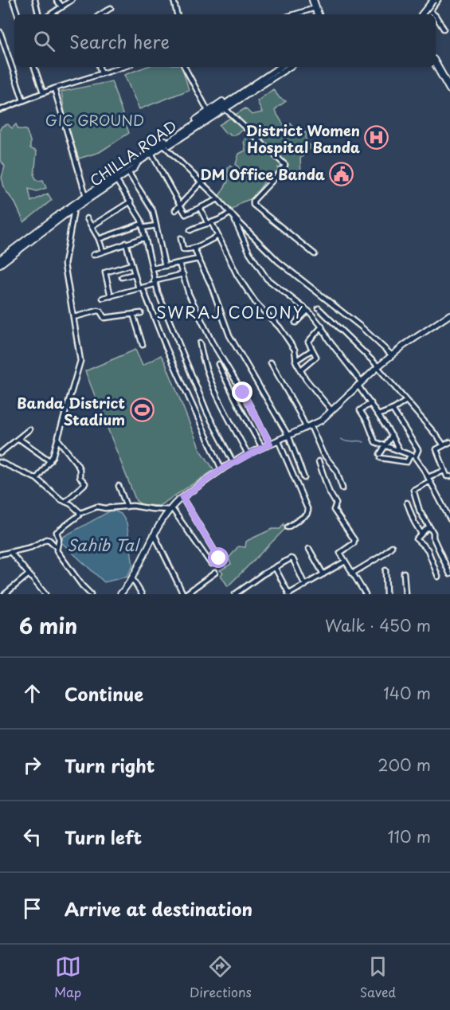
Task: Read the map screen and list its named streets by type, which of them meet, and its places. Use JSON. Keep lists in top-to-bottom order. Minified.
{"streets":{"main road":["CHILLA ROAD"]},"districts":["SWRAJ COLONY"],"water":["Sahib Tal"],"parks":["GIC GROUND"],"places":{"hospital":["District Women Hospital Banda"],"public building":["DM Office Banda"],"sports":["Banda District Stadium"]},"page":{"search":"Search here","heading":["6 min","Walk · 450 m"],"list":[["Continue","140 m"],["Turn right","200 m"],["Turn left","110 m"],"Arrive at destination"],"nav":["Map","Directions","Saved"]}}
